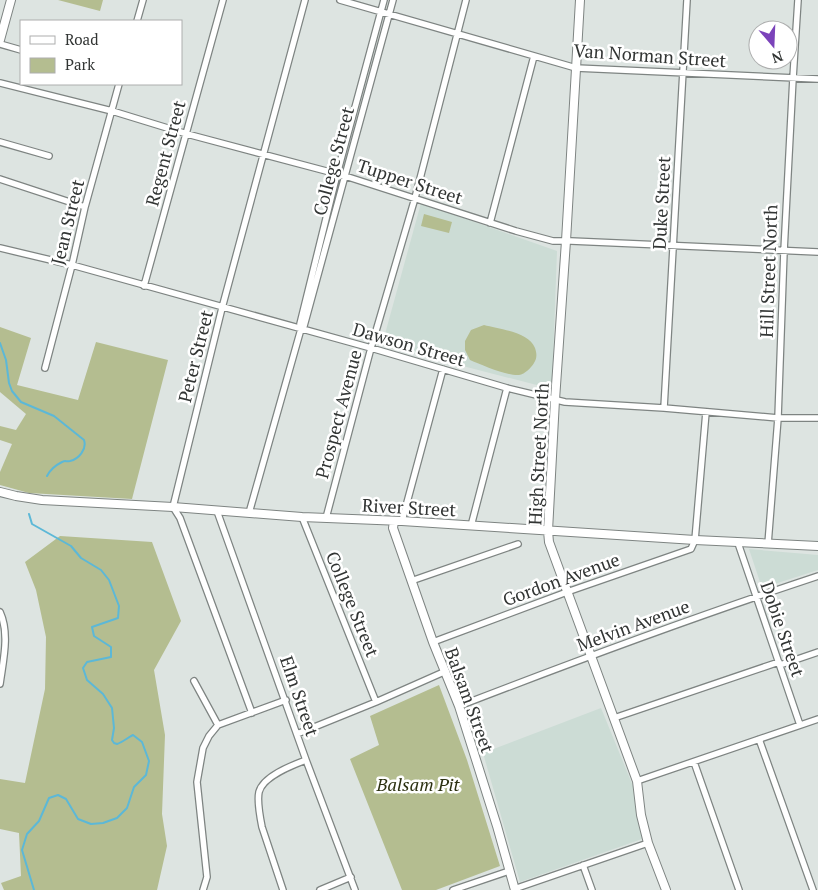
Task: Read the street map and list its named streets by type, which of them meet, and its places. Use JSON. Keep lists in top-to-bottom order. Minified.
{"streets":{"main road":["High Street North","River Street","Balsam Street"],"street":["Van Norman Street","Regent Street","College Street","Tupper Street","Duke Street","Jean Street","Hill Street North","Dawson Street","Peter Street","Prospect Avenue","Gordon Avenue","Melvin Avenue","Dobie Street","Elm Street"]},"crossings":[["Van Norman Street","College Street"],["Van Norman Street","Duke Street"],["Van Norman Street","Hill Street North"],["Van Norman Street","Prospect Avenue"],["Van Norman Street","High Street North"],["Regent Street","Tupper Street"],["Regent Street","Dawson Street"],["College Street","Tupper Street"],["College Street","Dawson Street"],["College Street","River Street"],["Tupper Street","Duke Street"],["Tupper Street","Jean Street"],["Tupper Street","Hill Street North"],["Tupper Street","Peter Street"],["Tupper Street","Prospect Avenue"],["Tupper Street","High Street North"],["Duke Street","Dawson Street"],["Jean Street","Dawson Street"],["Hill Street North","Dawson Street"],["Hill Street North","River Street"],["Dawson Street","Peter Street"],["Dawson Street","Prospect Avenue"],["Dawson Street","High Street North"],["Peter Street","River Street"],["Prospect Avenue","River Street"],["High Street North","River Street"],["High Street North","Gordon Avenue"],["High Street North","Melvin Avenue"],["River Street","Gordon Avenue"],["River Street","Dobie Street"],["River Street","Elm Street"],["River Street","Balsam Street"],["Gordon Avenue","Balsam Street"],["Melvin Avenue","Dobie Street"],["Melvin Avenue","Balsam Street"]],"parks":["Balsam Pit"],"legend":["Road","Park"],"north":"bottom"}
